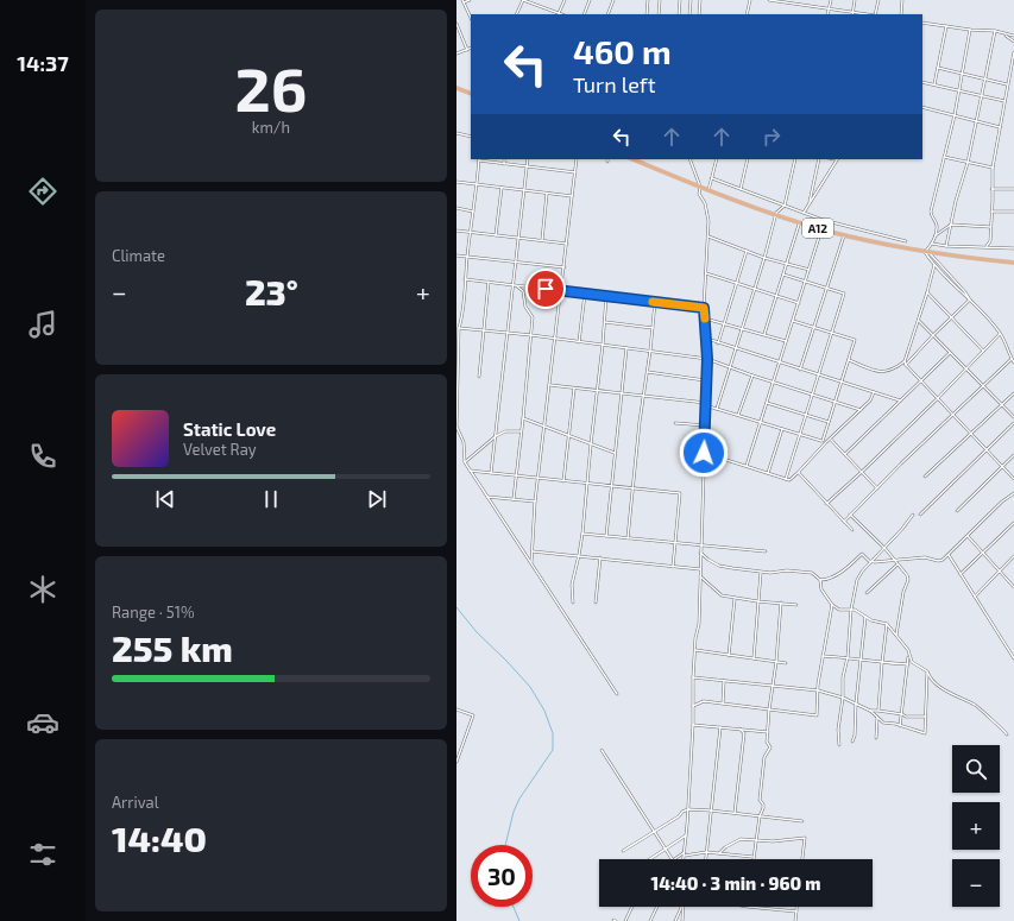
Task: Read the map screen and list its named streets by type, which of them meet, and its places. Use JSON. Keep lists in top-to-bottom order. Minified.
{"streets":{"main road":["A12"]},"page":{"tabs":"14:37","tile":[["26","km/h"],"Climate",["Range · 51%","255 km"],["Arrival","14:40"]],"turn":["460 m","Turn left"],"heat":["−","23°","+"],"song":["Static Love","Velvet Ray"],"map_buttons":["+","−"],"limit":"30","trip":"14:40 · 3 min · 960 m"}}
